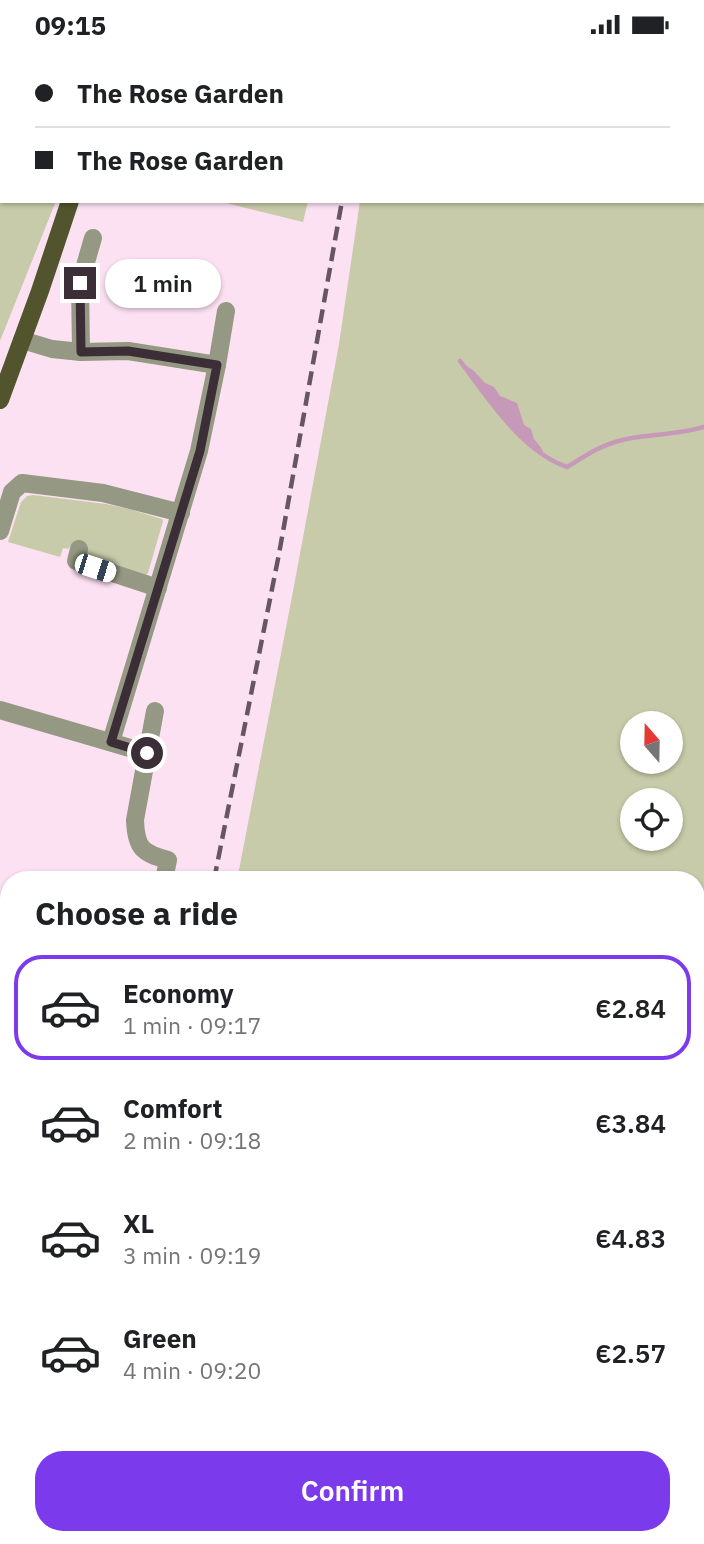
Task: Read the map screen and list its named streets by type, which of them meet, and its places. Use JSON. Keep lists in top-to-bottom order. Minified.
{"north":"top","page":{"status":"09:15","banner":["The Rose Garden","The Rose Garden"],"bubble":"1 min","heading":"Choose a ride","list":[{"name":"Economy","note":"1 min · 09:17","value":"€2.84"},{"name":"Comfort","note":"2 min · 09:18","value":"€3.84"},{"name":"XL","note":"3 min · 09:19","value":"€4.83"},{"name":"Green","note":"4 min · 09:20","value":"€2.57"}],"buttons":"Confirm"}}
